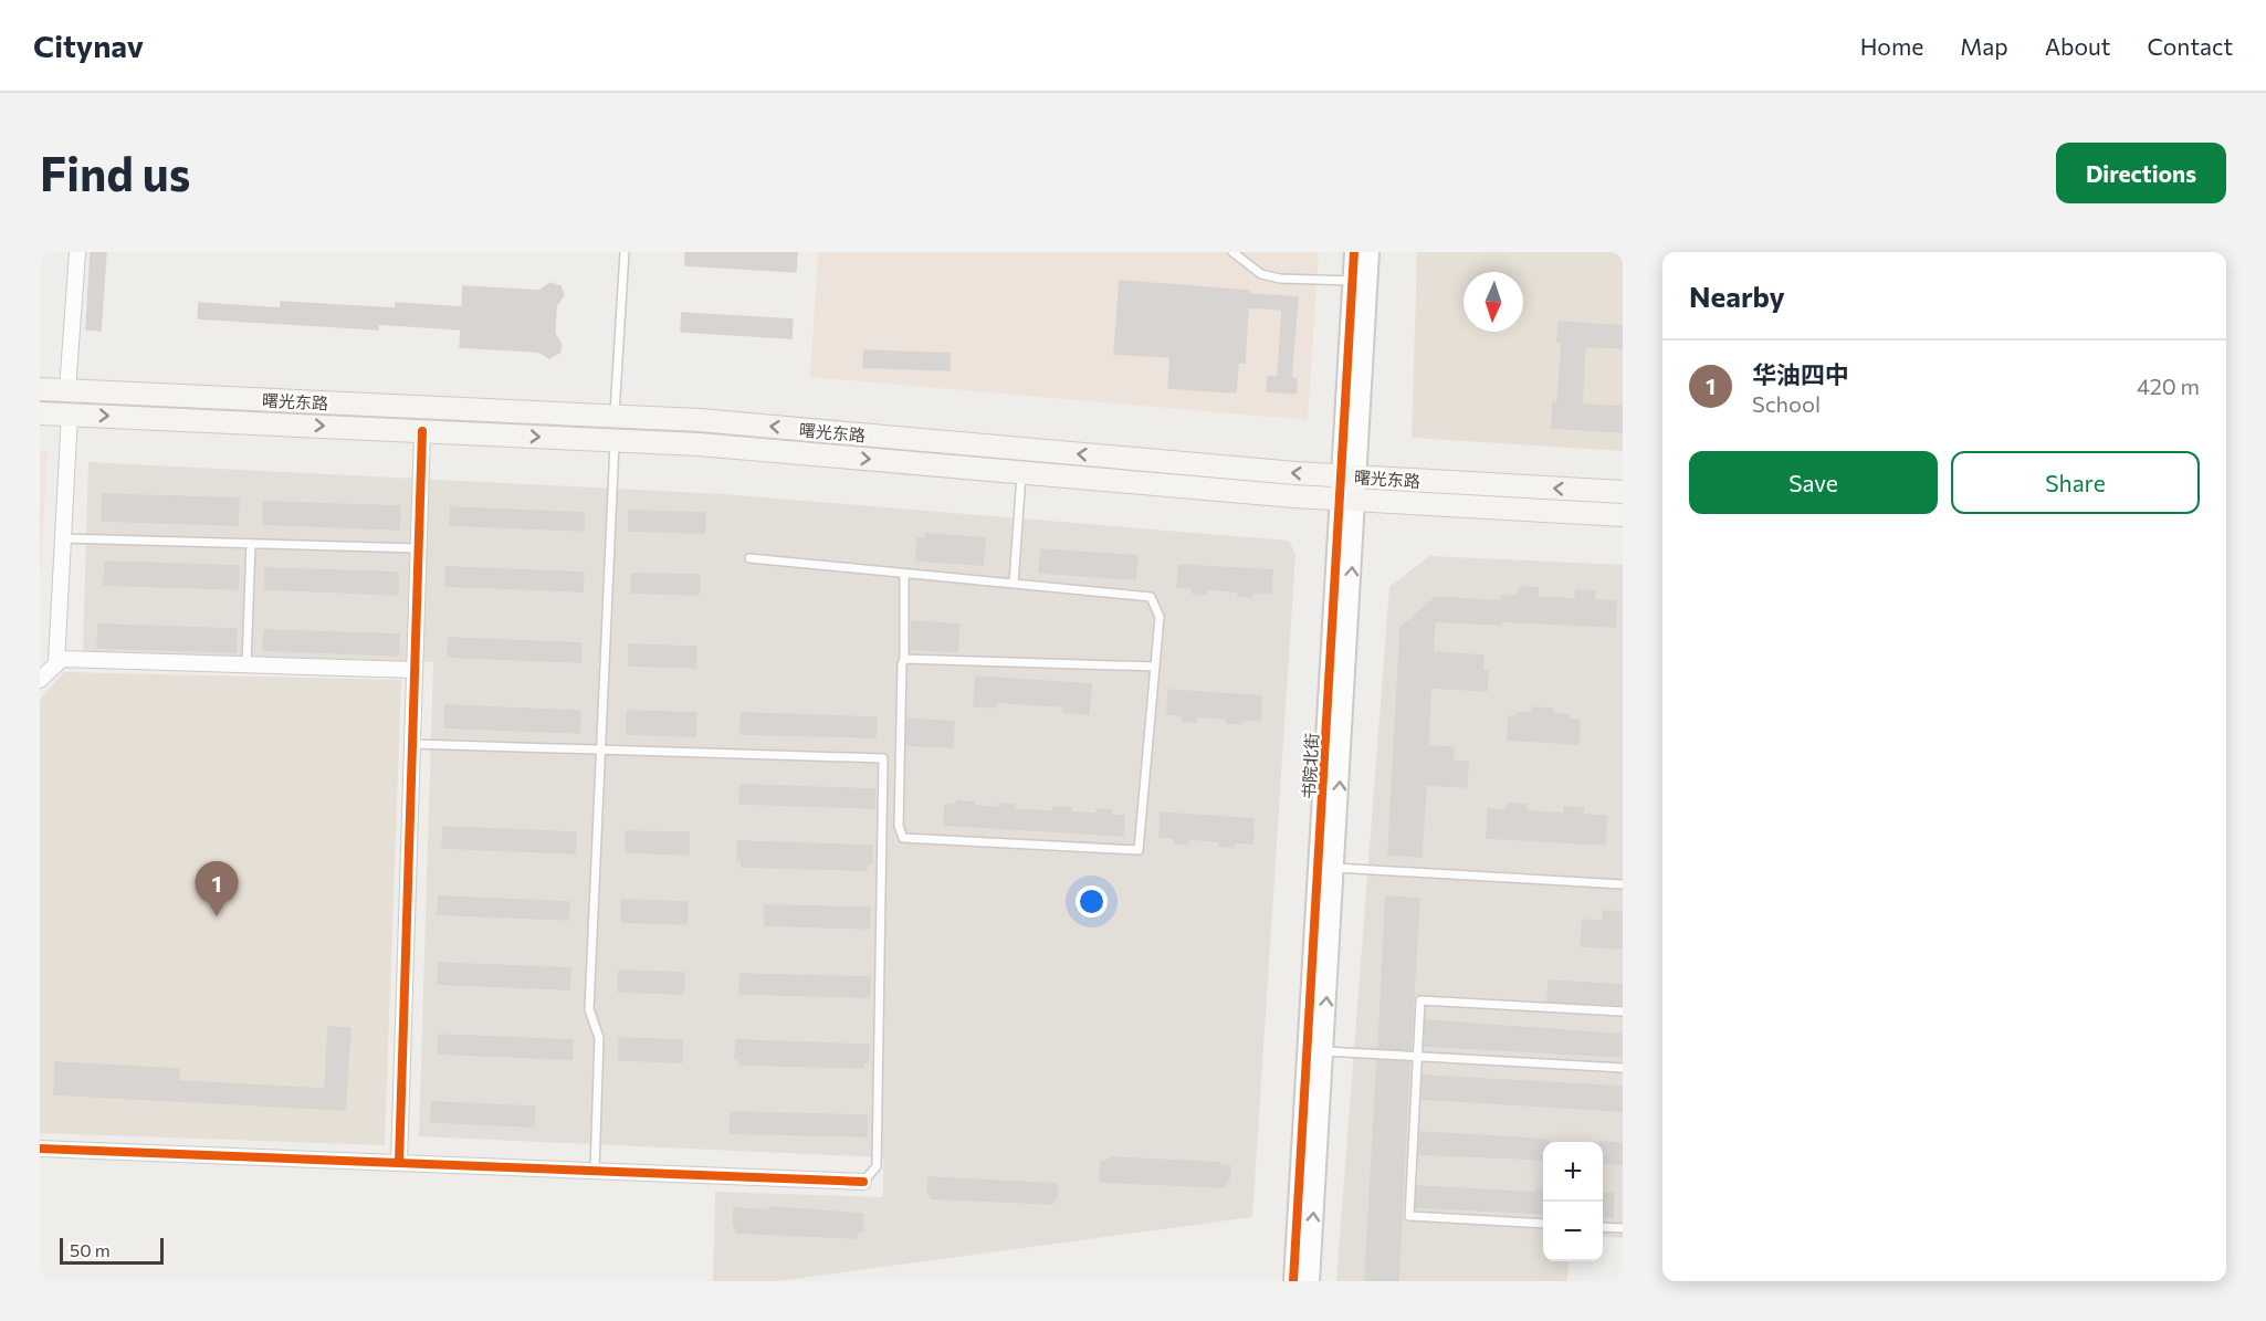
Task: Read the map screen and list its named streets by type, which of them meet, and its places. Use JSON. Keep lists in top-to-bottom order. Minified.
{"streets":{"main road":["曙光东路"],"street":["书院北街"]},"crossings":[["曙光东路","书院北街"]],"scale_bar":"50 m","north":"bottom","page":{"header":"Citynav","nav":["Home","Map","About","Contact"],"buttons":["Directions",["Save","Share"]],"title":"Find us","heading":"Nearby","list":[{"mark":"1","name":"华油四中","note":"School","value":"420 m"}],"pins":"1","map_buttons":["+","−"],"scale":"50 m"}}
